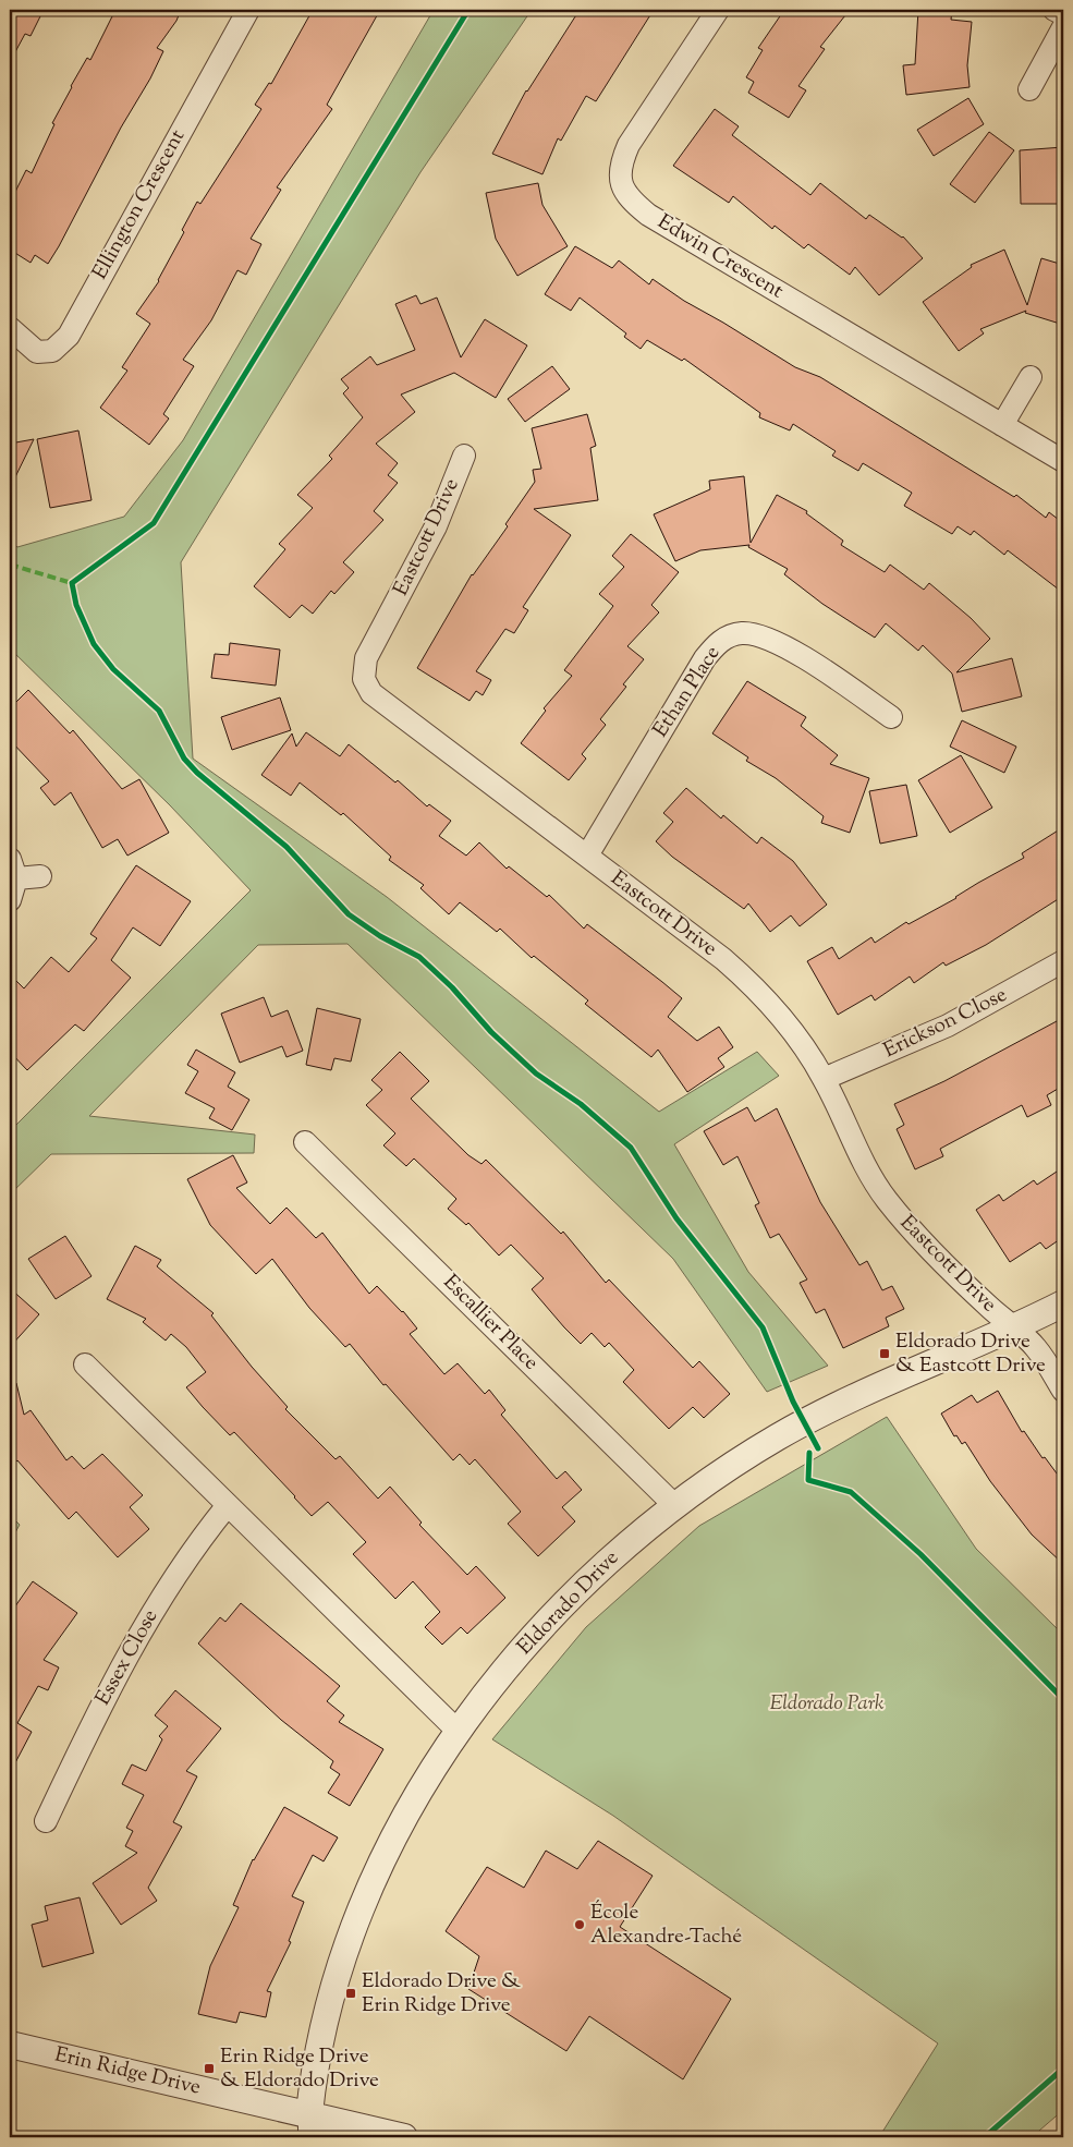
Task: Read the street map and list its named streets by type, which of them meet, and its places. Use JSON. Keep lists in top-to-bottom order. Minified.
{"streets":{"street":["Ellington Crescent","Edwin Crescent","Eastcott Drive","Ethan Place","Erickson Close","Escallier Place","Eldorado Drive","Essex Close","Erin Ridge Drive"]},"crossings":[["Eastcott Drive","Ethan Place"],["Eastcott Drive","Erickson Close"],["Eastcott Drive","Eldorado Drive"],["Escallier Place","Eldorado Drive"],["Eldorado Drive","Erin Ridge Drive"]],"parks":["Eldorado Park"],"places":{"transit":["Eldorado Drive & Eastcott Drive","Eldorado Drive & Erin Ridge Drive","Erin Ridge Drive & Eldorado Drive"],"other":["École Alexandre-Taché"]}}
